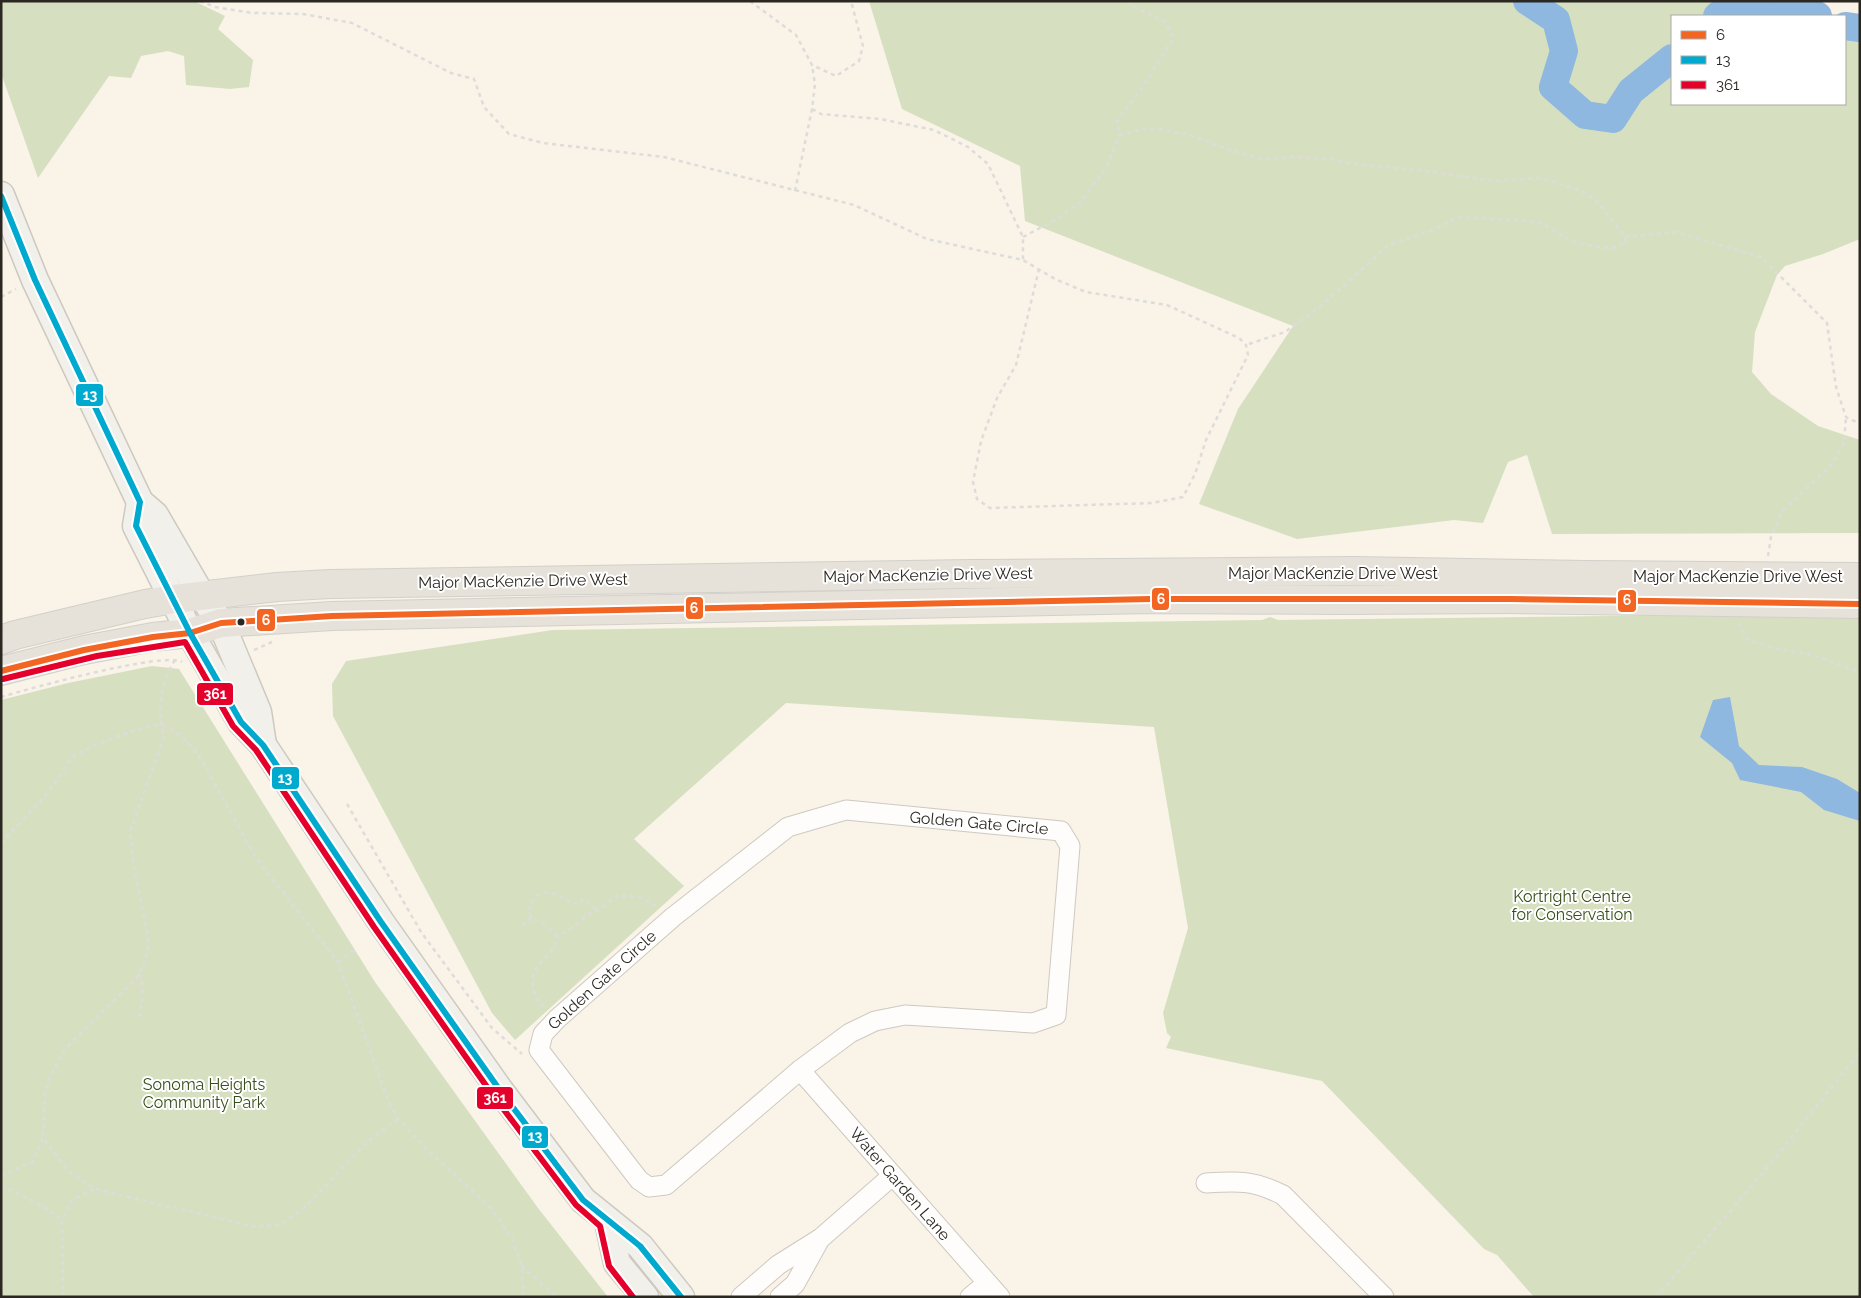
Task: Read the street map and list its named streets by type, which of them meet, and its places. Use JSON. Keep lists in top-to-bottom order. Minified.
{"streets":{"main road":["Major MacKenzie Drive West"],"street":["Golden Gate Circle","Water Garden Lane"]},"crossings":[["Golden Gate Circle","Water Garden Lane"]],"parks":["Kortright Centre for Conservation","Sonoma Heights Community Park"],"lines":["transit line 13","transit line 6","transit line 361"],"legend":["6","13","361"]}
